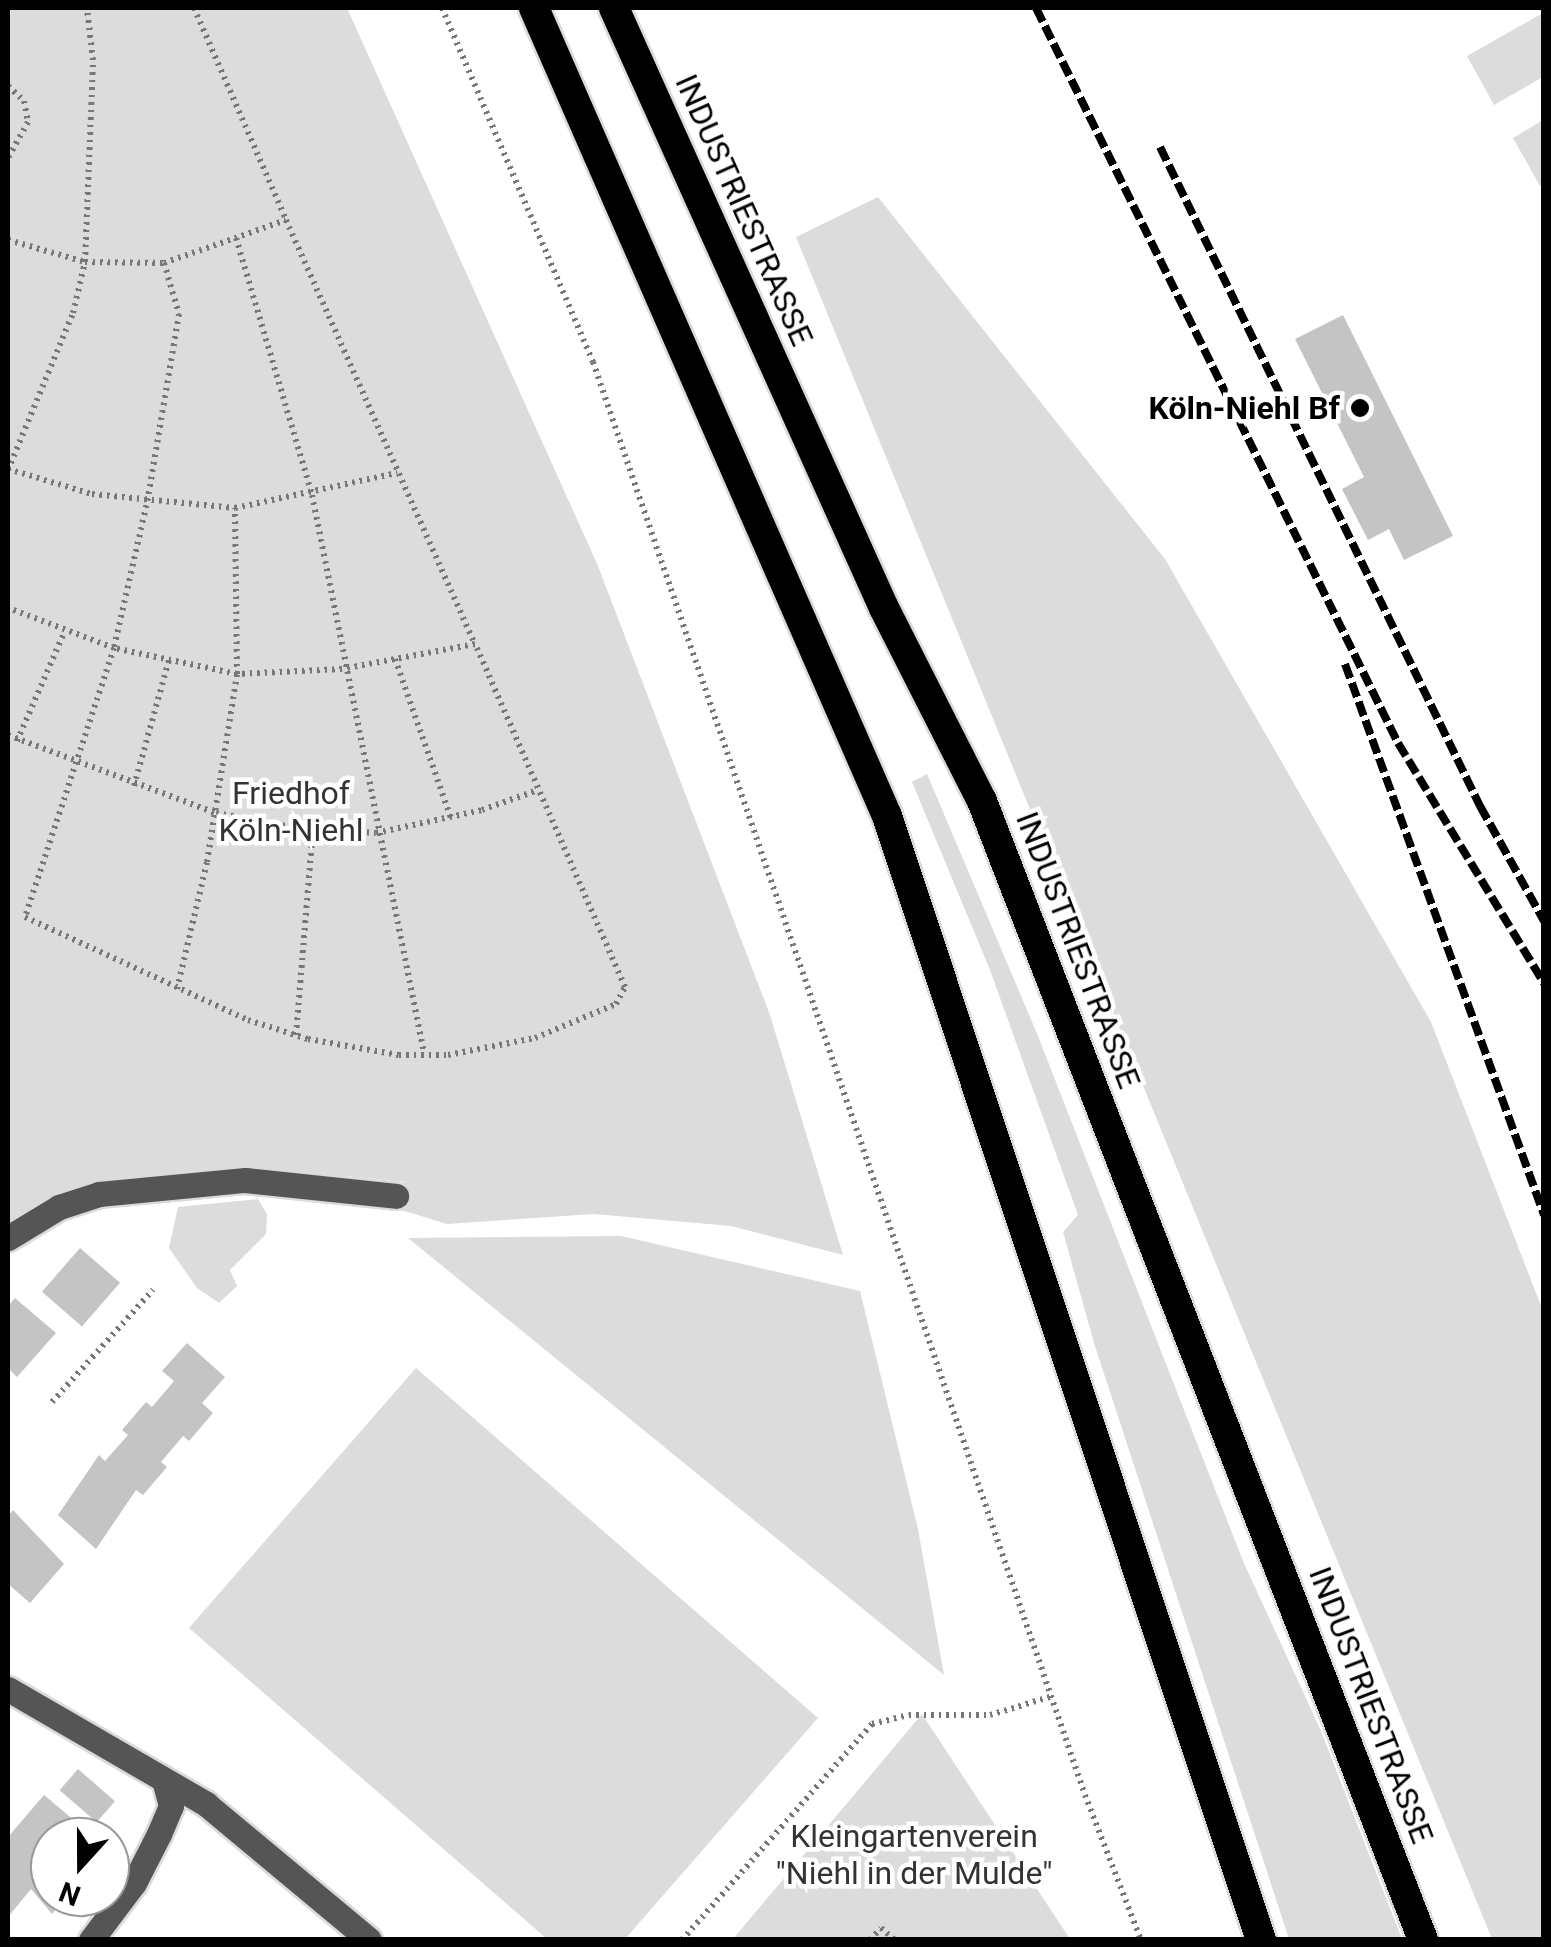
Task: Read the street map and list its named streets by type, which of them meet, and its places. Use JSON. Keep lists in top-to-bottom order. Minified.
{"streets":{"highway":["INDUSTRIESTRASSE"]},"parks":["Friedhof Köln-Niehl","Kleingartenverein \"Niehl in der Mulde\""],"places":["Köln-Niehl Bf"],"north":"bottom"}
